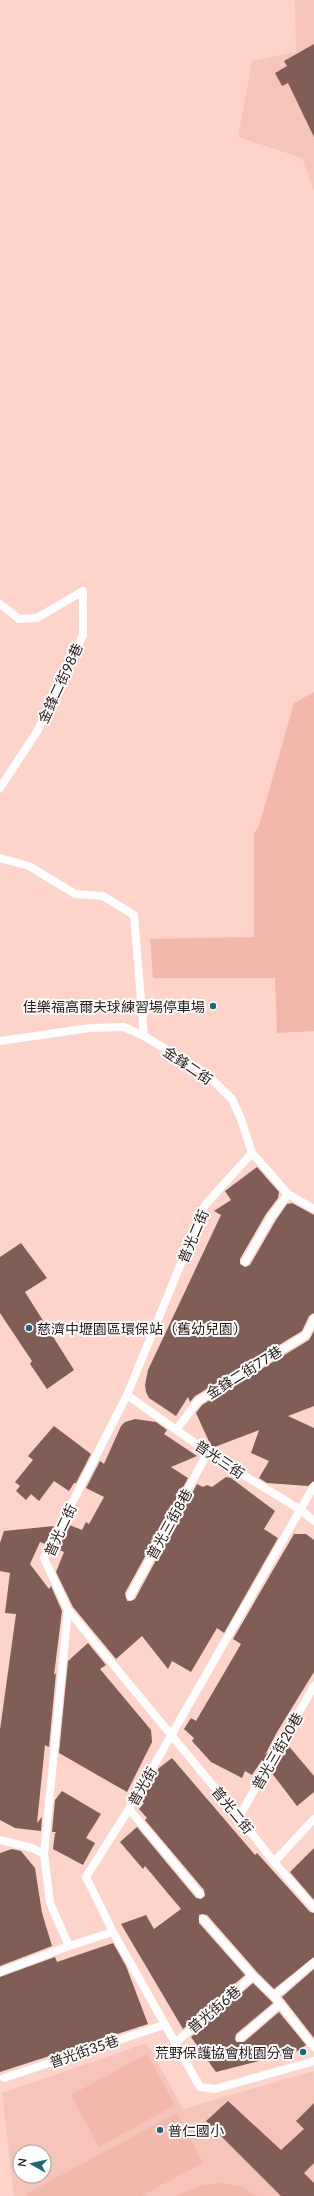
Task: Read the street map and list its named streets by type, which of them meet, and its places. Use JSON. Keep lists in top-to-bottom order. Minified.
{"streets":{"lane":["金鋒二街98巷","金鋒二街","普光二街","金鋒二街77巷","普光三街","普光三街8巷","普光三街20巷","普光街","普光街6巷","普光街35巷"]},"crossings":[["金鋒二街","普光二街"],["普光二街","普光三街"],["普光二街","普光三街20巷"],["普光二街","普光街"],["金鋒二街77巷","普光三街"],["普光三街","普光三街8巷"],["普光三街","普光街"],["普光街","普光街6巷"],["普光街","普光街35巷"]],"places":["佳樂福高爾夫球練習場停車場","慈濟中壢園區環保站（舊幼兒園）","荒野保護協會桃園分會","普仁國小"],"north":"left"}
